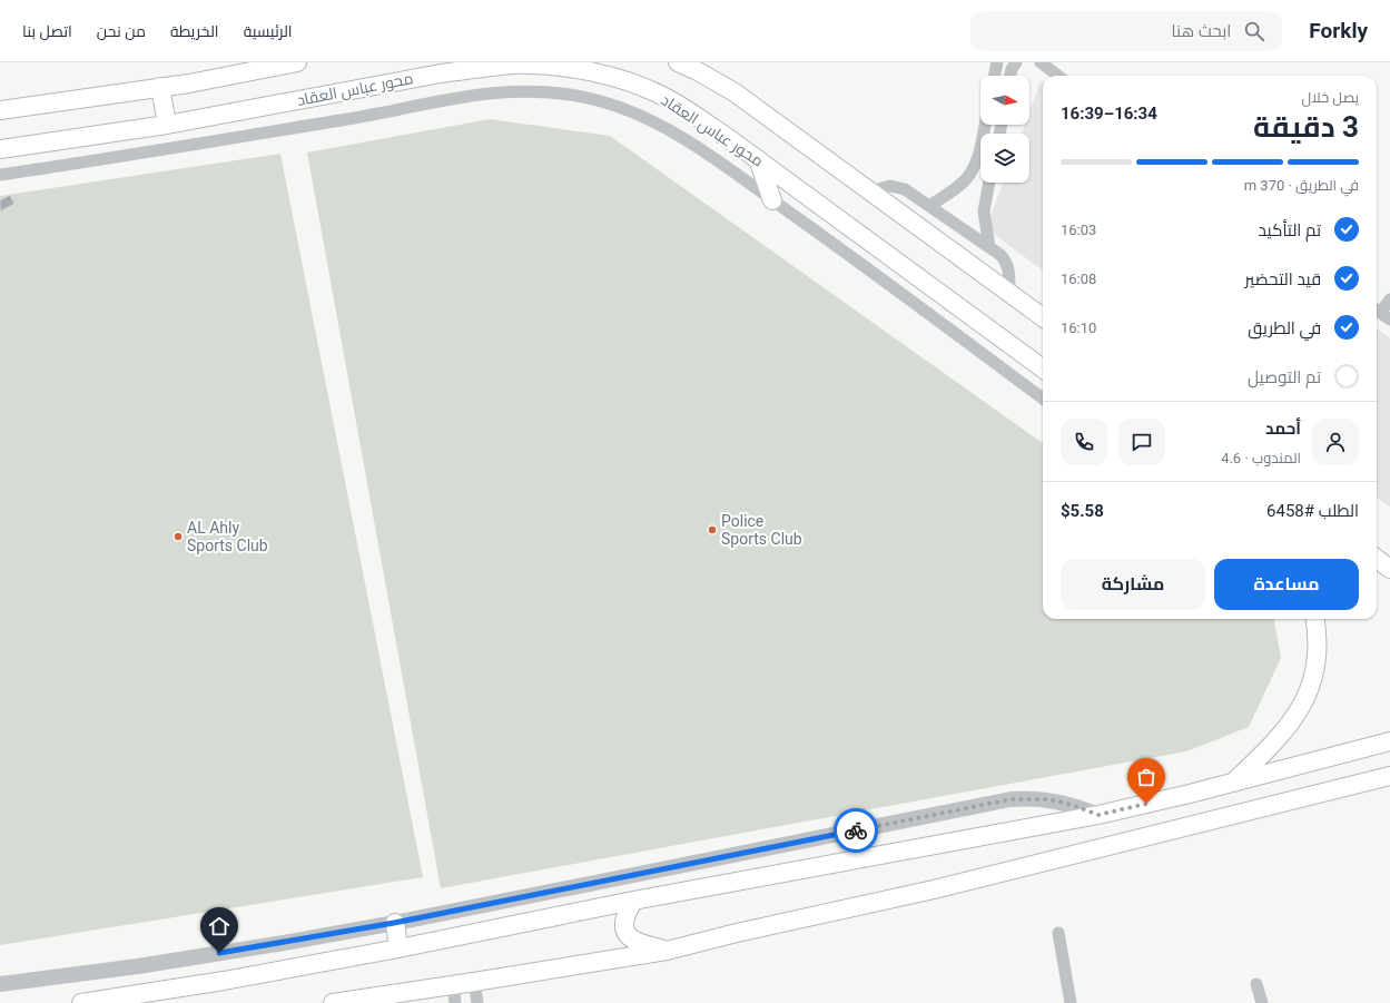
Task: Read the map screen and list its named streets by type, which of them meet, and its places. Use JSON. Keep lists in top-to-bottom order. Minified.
{"streets":{"main road":["محور عباس العقاد"]},"places":["Police Sports Club","AL Ahly Sports Club"],"north":"right","page":{"header":"Forkly","search":"ابحث هنا","nav":["الرئيسية","الخريطة","من نحن","اتصل بنا"],"heading":["3 دقيقة","يصل خلال","16:34–16:39"],"panel":["أحمد","المندوب · 4.6","الطلب #6458","$5.58"],"bar":"في الطريق · 370 m","list":[["تم التأكيد","16:03"],["قيد التحضير","16:08"],["في الطريق","16:10"],"تم التوصيل"],"buttons":["مساعدة","مشاركة"]}}
